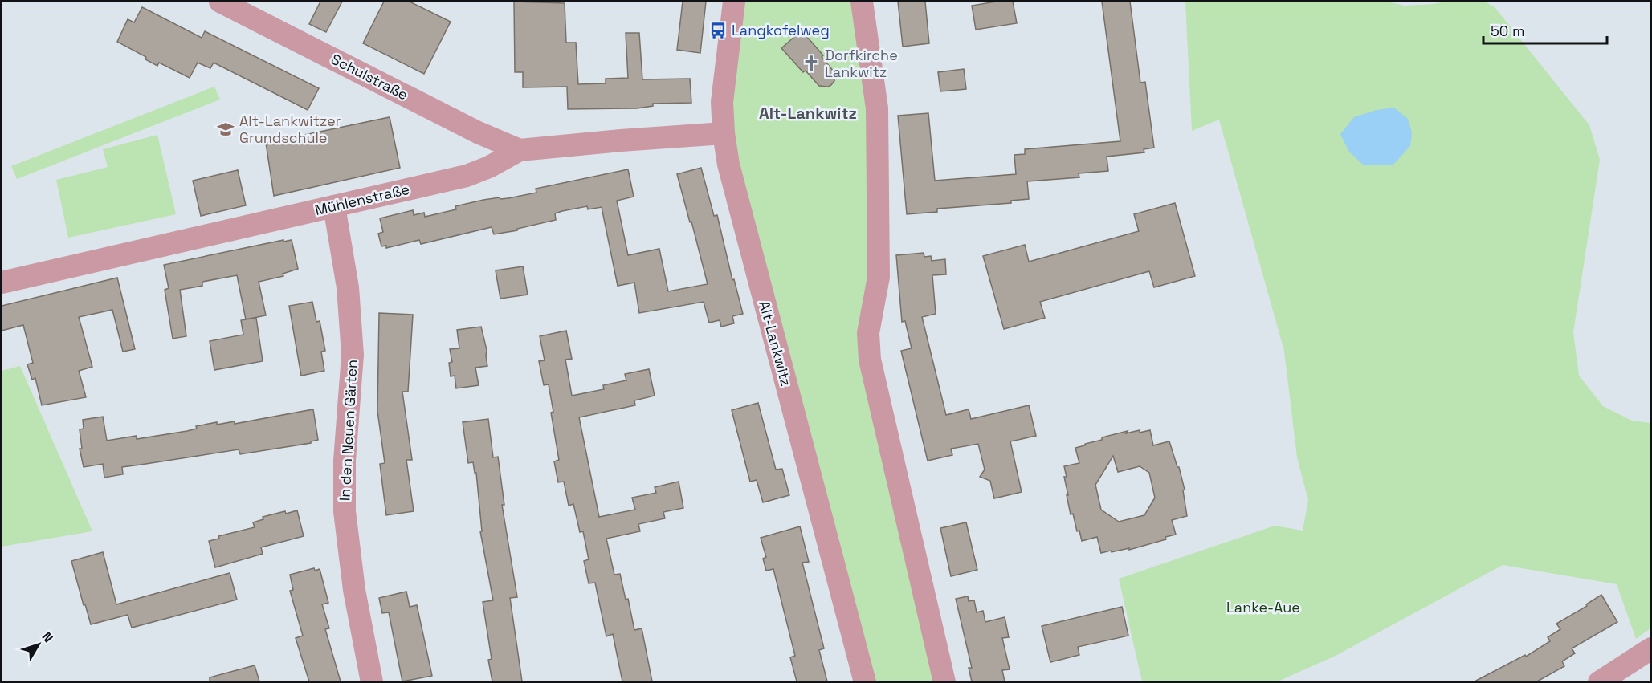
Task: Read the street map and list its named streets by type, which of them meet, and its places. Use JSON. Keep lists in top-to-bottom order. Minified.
{"streets":{"street":["Schulstraße","Mühlenstraße","Alt-Lankwitz","In den Neuen Gärten"]},"crossings":[["Schulstraße","Mühlenstraße"],["Mühlenstraße","Alt-Lankwitz"],["Mühlenstraße","In den Neuen Gärten"]],"districts":["Alt-Lankwitz"],"parks":["Lanke-Aue"],"places":{"bus stop":["Langkofelweg"],"church":["Dorfkirche Lankwitz"],"school or university":["Alt-Lankwitzer Grundschule"]},"scale_bar":"50 m","north":"top right"}
